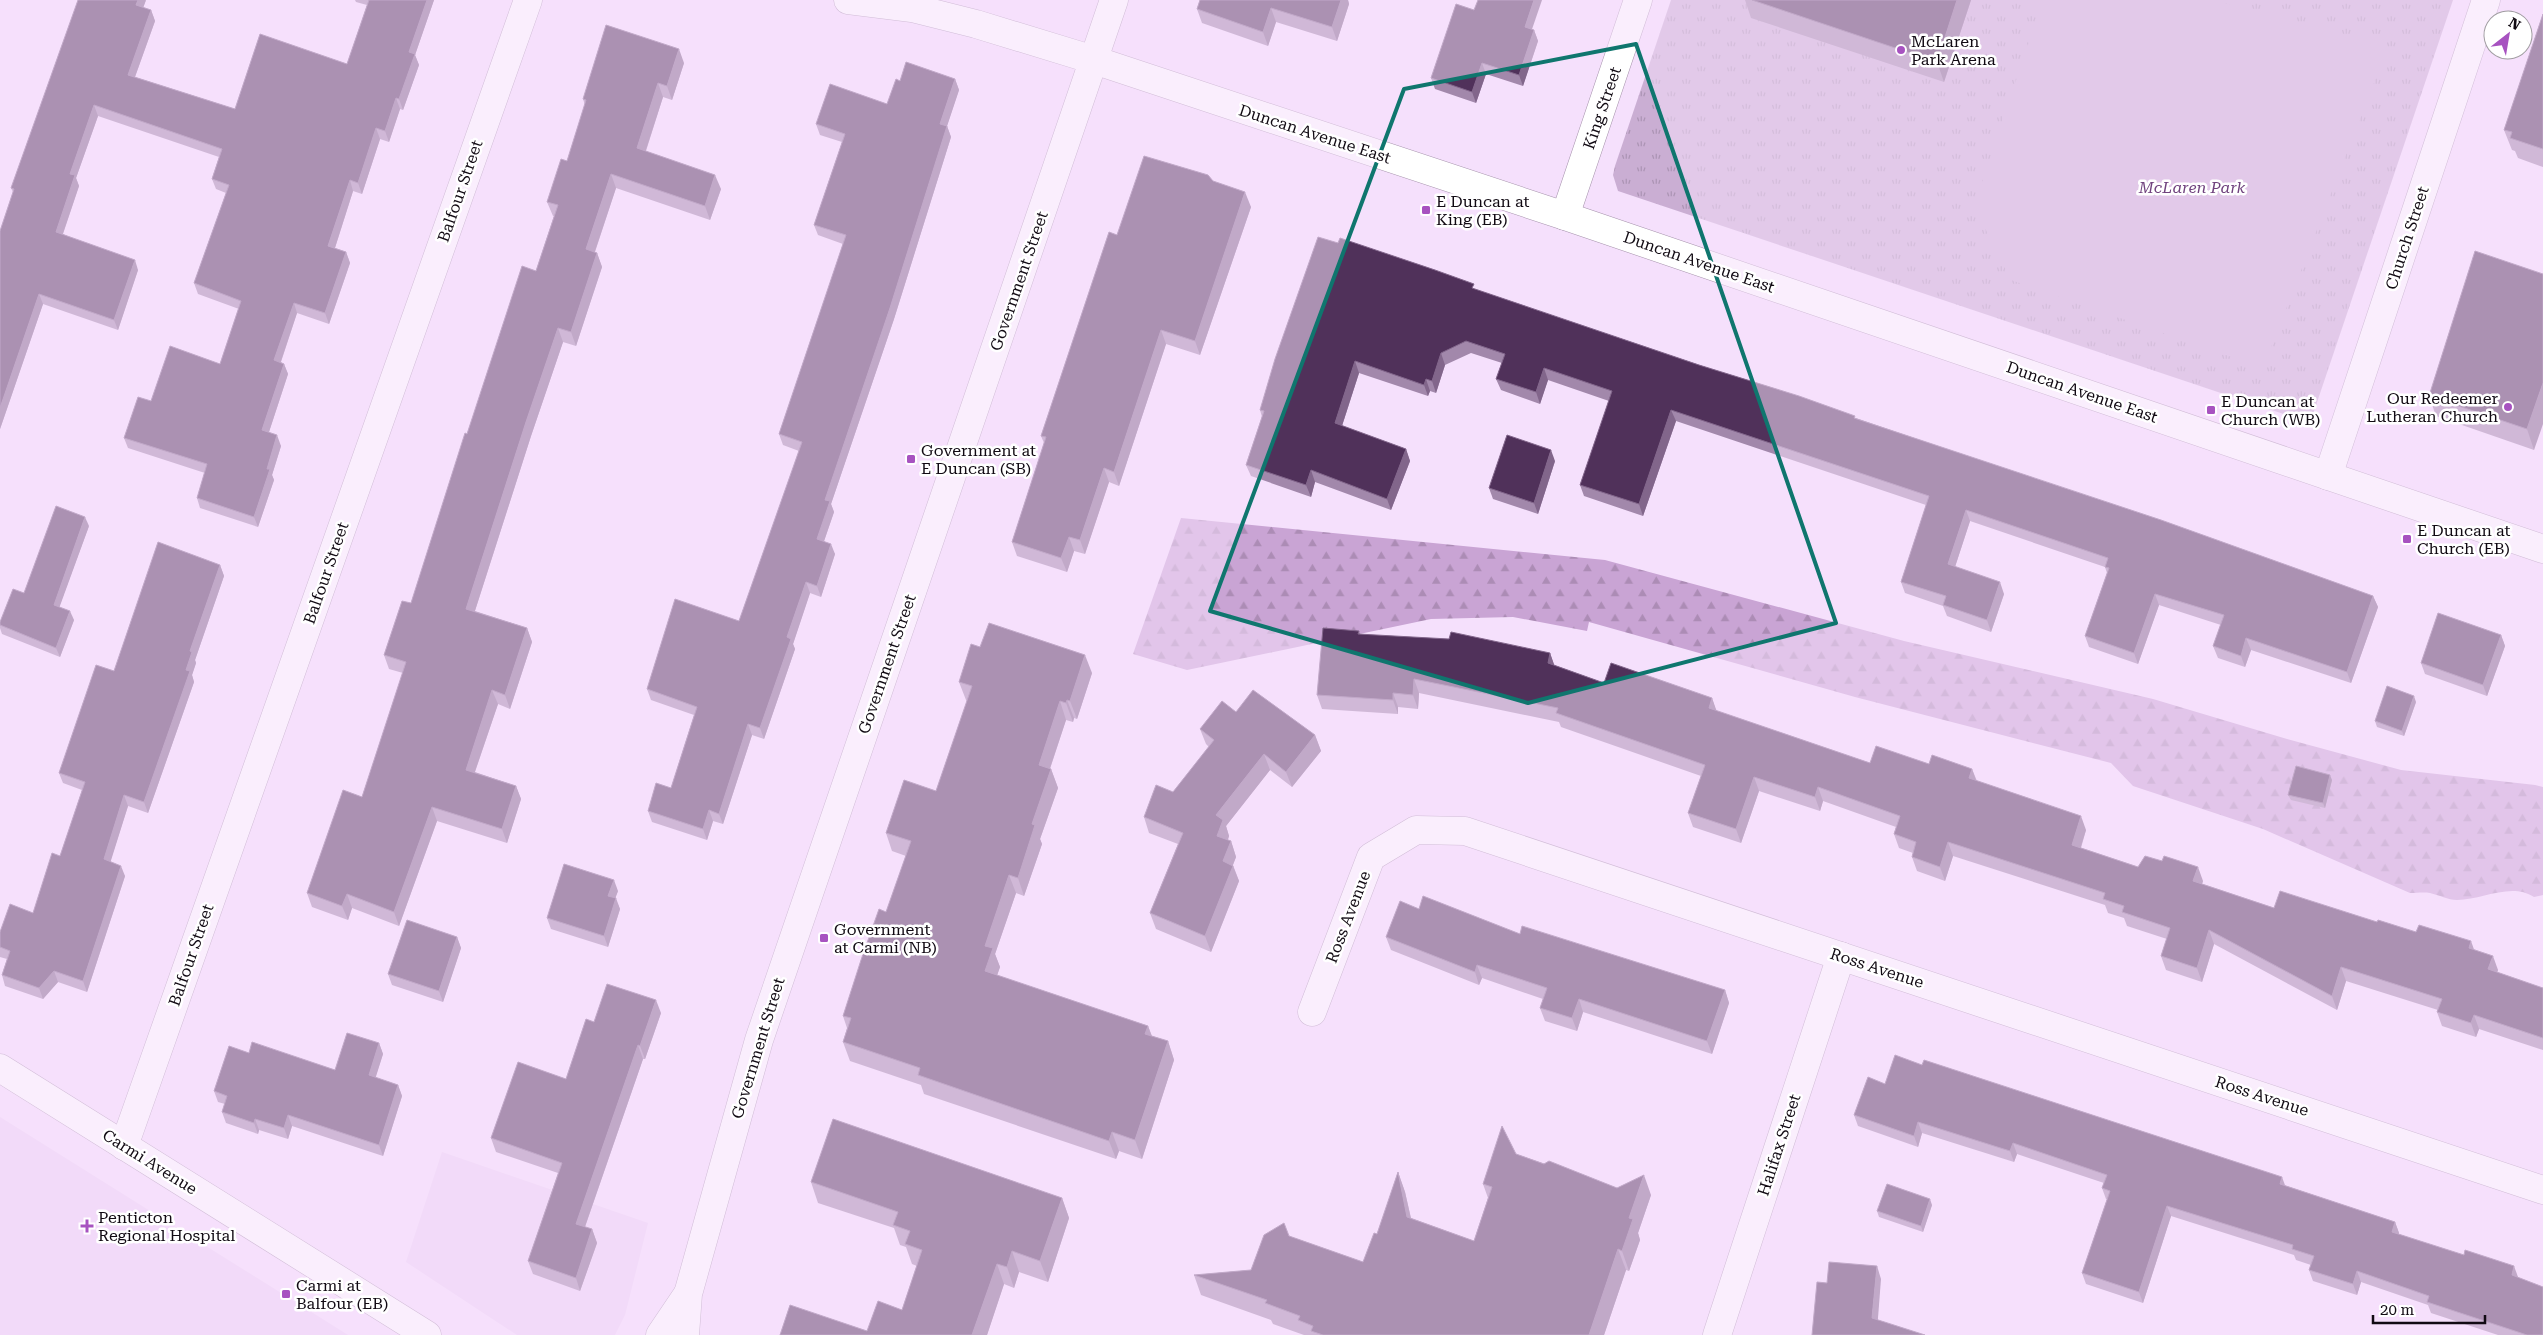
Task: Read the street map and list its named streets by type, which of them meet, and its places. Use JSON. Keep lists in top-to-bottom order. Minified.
{"streets":{"street":["King Street","Duncan Avenue East","Balfour Street","Church Street","Government Street","Ross Avenue","Halifax Street","Carmi Avenue"]},"crossings":[["King Street","Duncan Avenue East"],["Duncan Avenue East","Church Street"],["Duncan Avenue East","Government Street"],["Balfour Street","Carmi Avenue"],["Ross Avenue","Halifax Street"]],"parks":["McLaren Park"],"places":{"other":["McLaren Park Arena","Our Redeemer Lutheran Church"],"transit":["E Duncan at King (EB)","E Duncan at Church (WB)","Government at E Duncan (SB)","E Duncan at Church (EB)","Government at Carmi (NB)","Carmi at Balfour (EB)"],"health":["Penticton Regional Hospital"]},"scale_bar":"20 m","north":"top right"}
